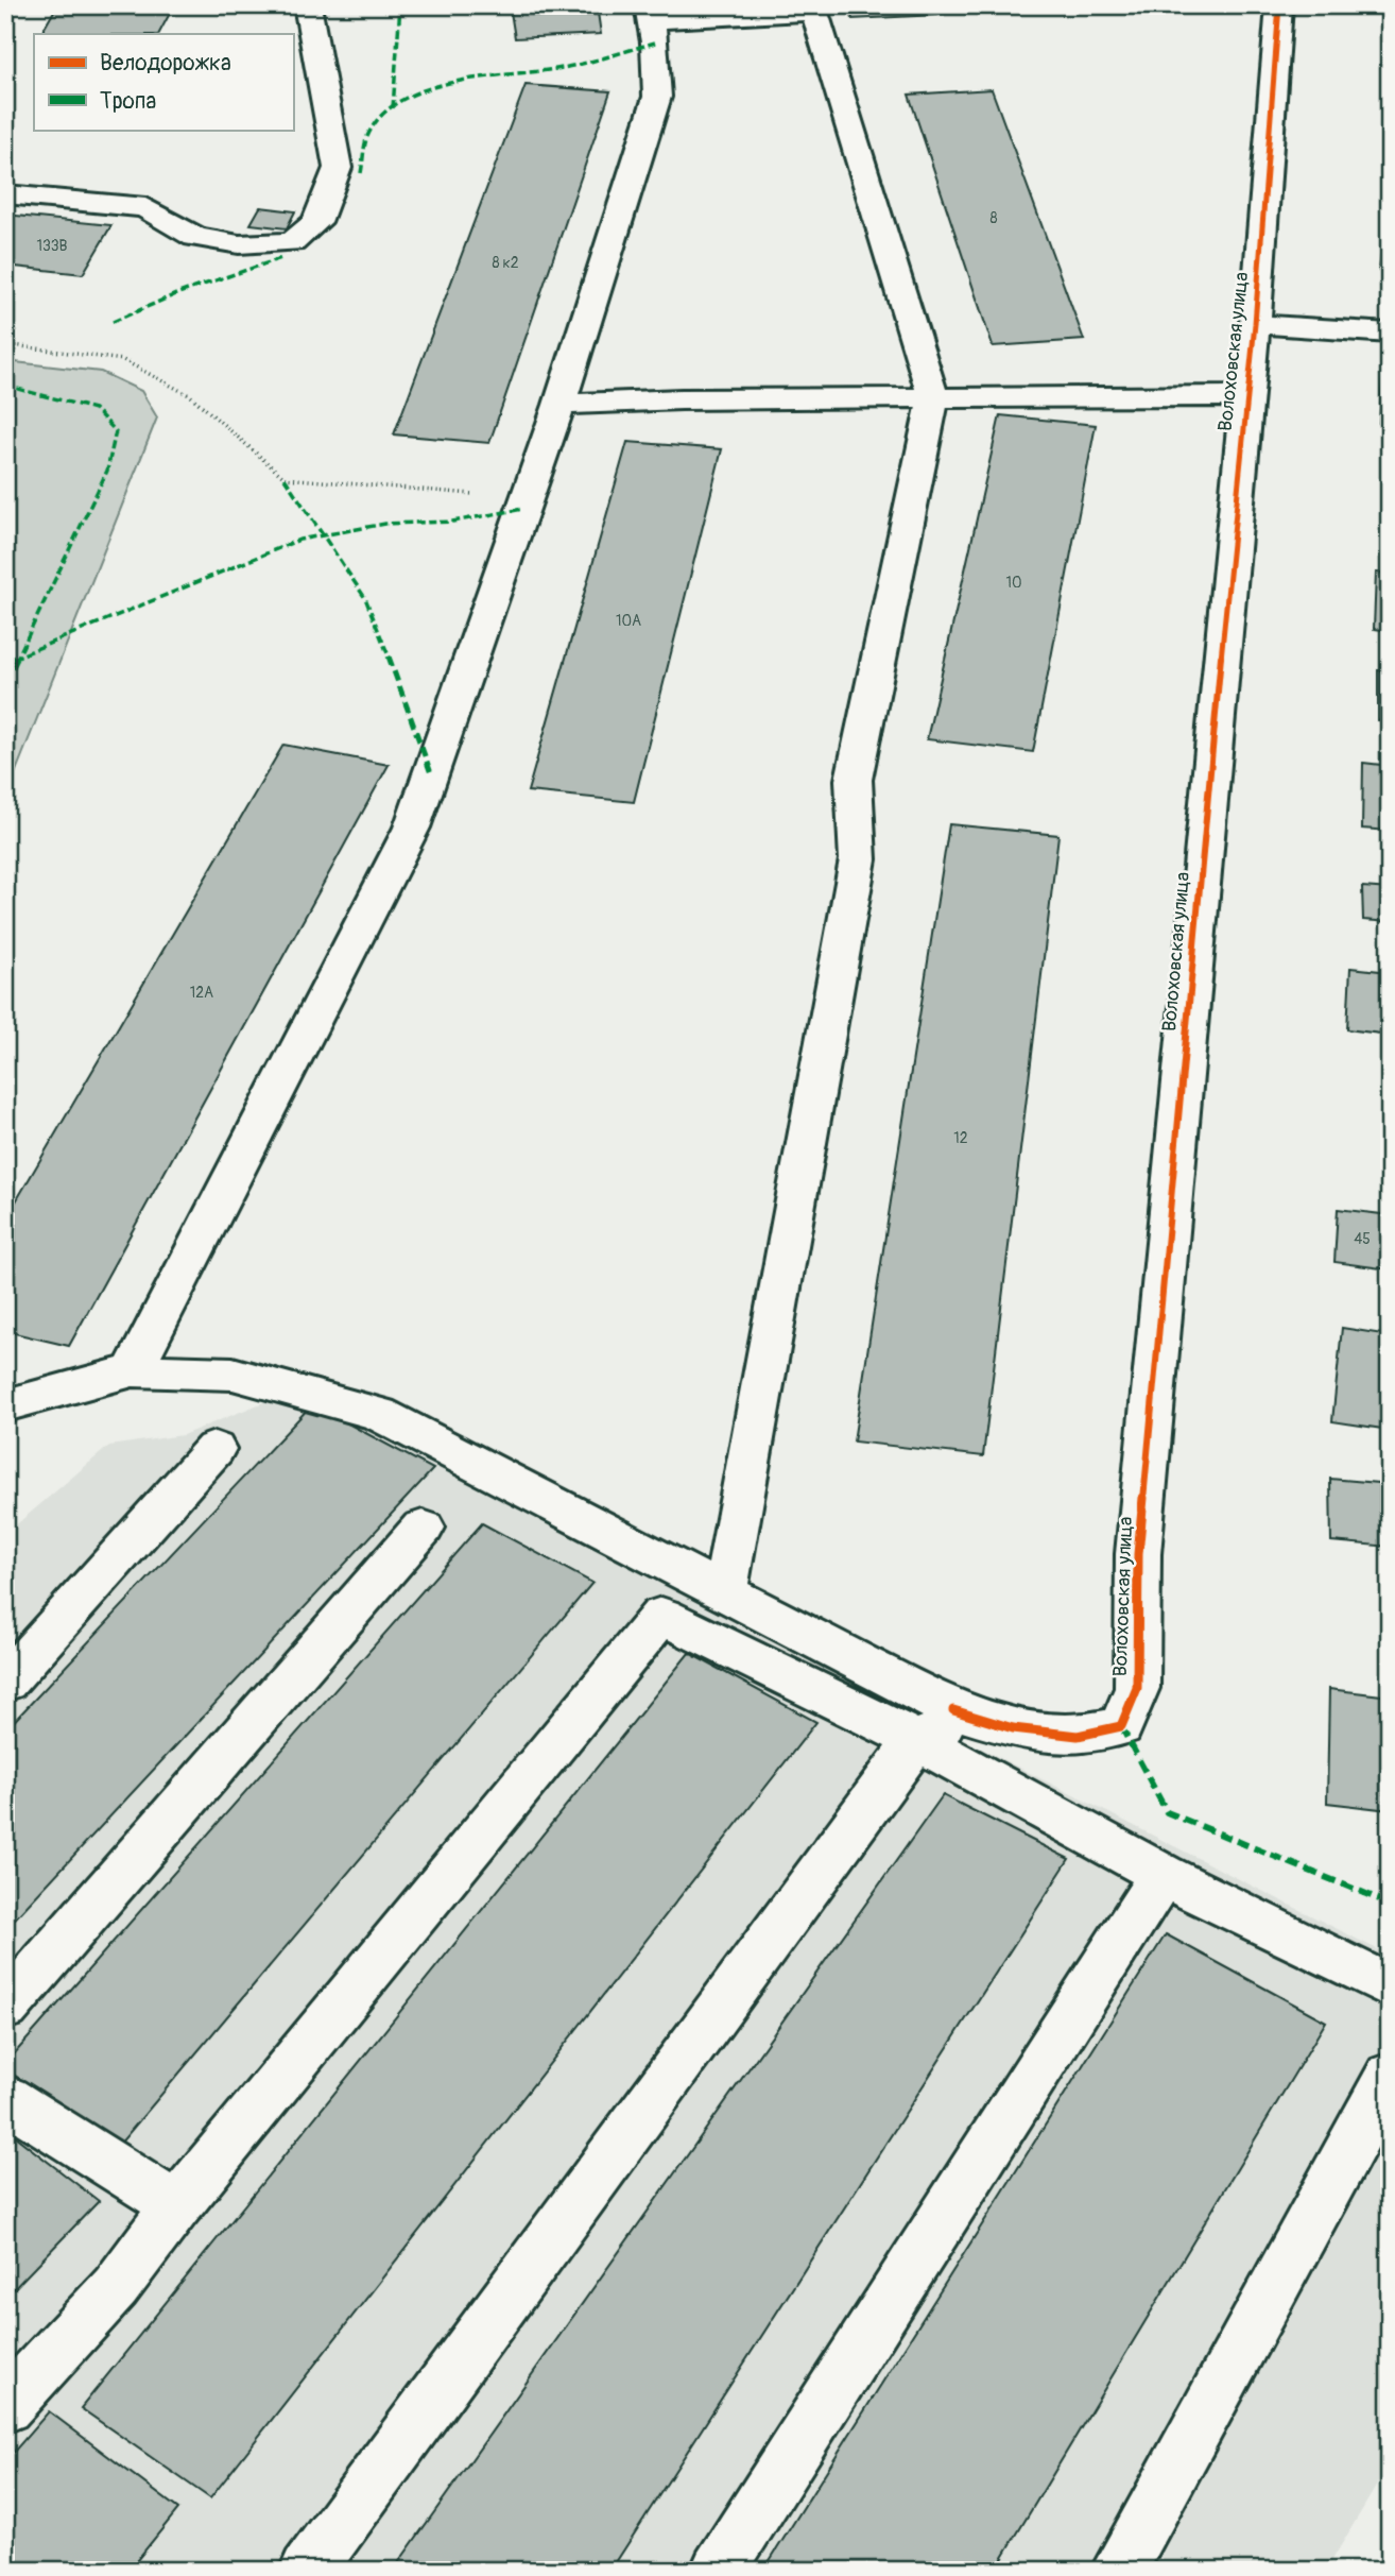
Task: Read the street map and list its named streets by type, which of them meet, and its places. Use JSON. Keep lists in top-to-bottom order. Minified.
{"streets":{"street":["Волоховская улица"]},"house_numbers":["8","133В","8 к2","10","10А","12А","12","45"],"legend":["Велодорожка","Тропа"]}
